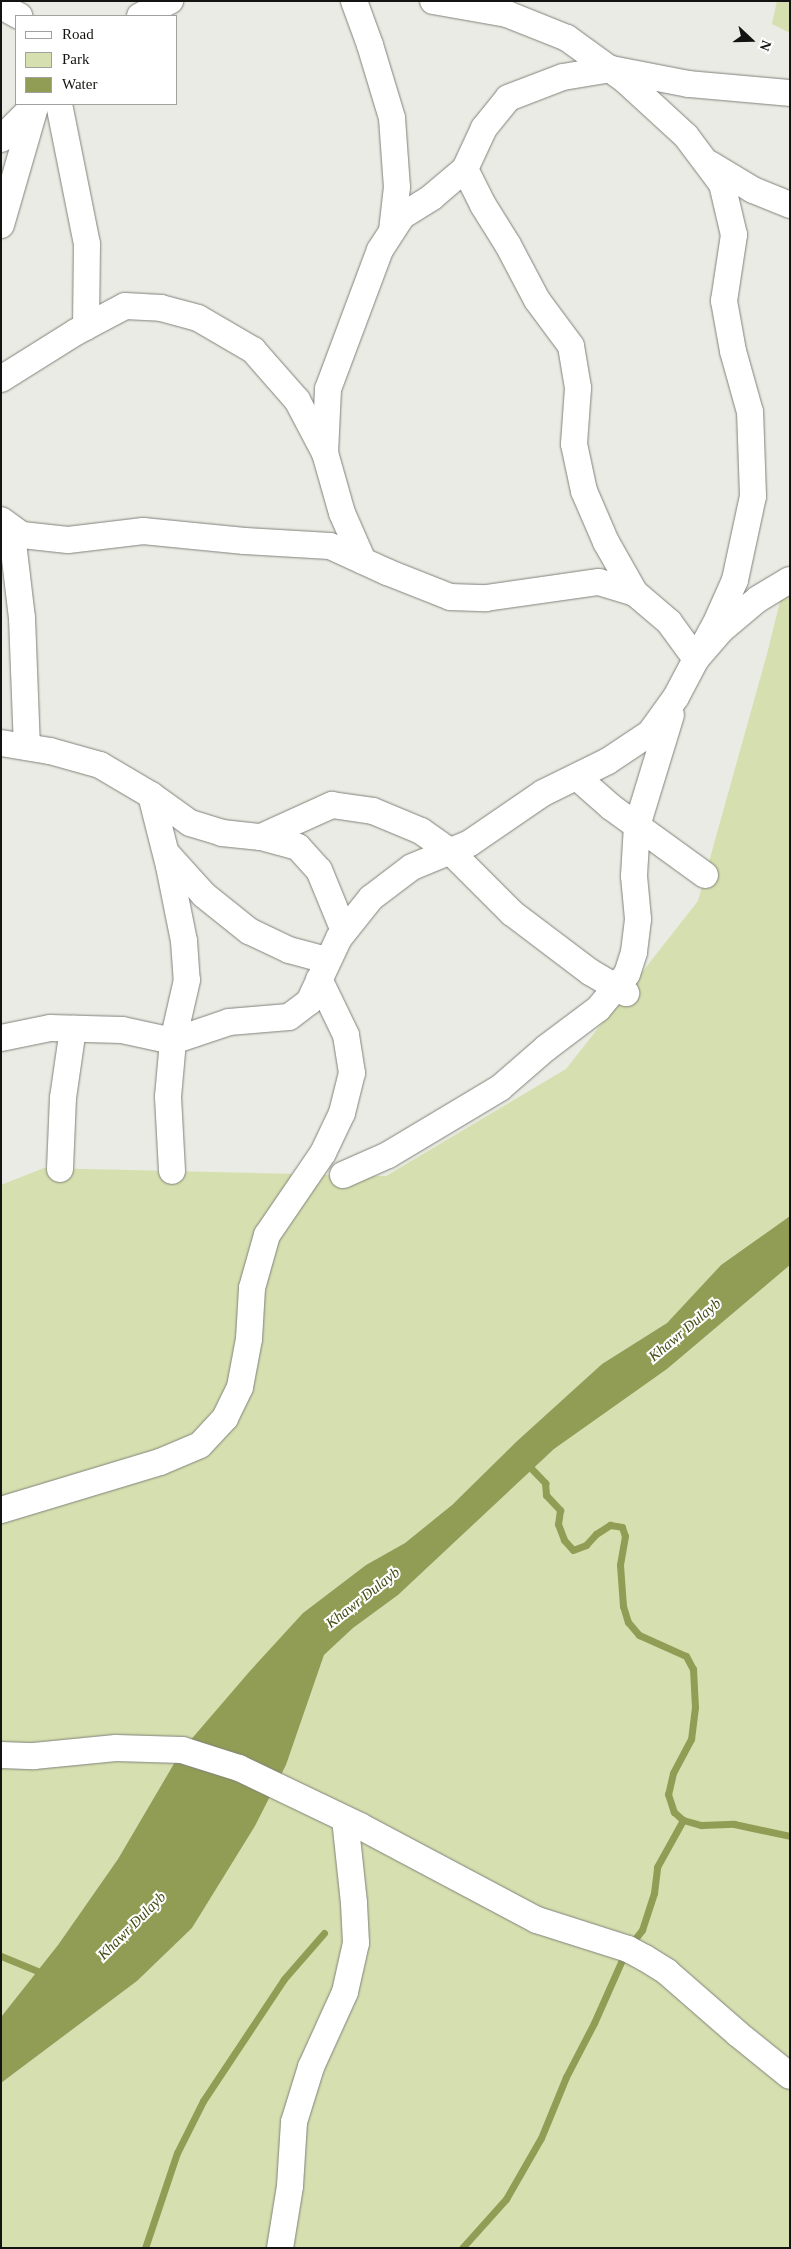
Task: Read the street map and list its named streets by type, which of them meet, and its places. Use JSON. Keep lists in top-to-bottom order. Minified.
{"water":["Khawr Dulayb"],"legend":["Road","Park","Water"],"north":"right"}
